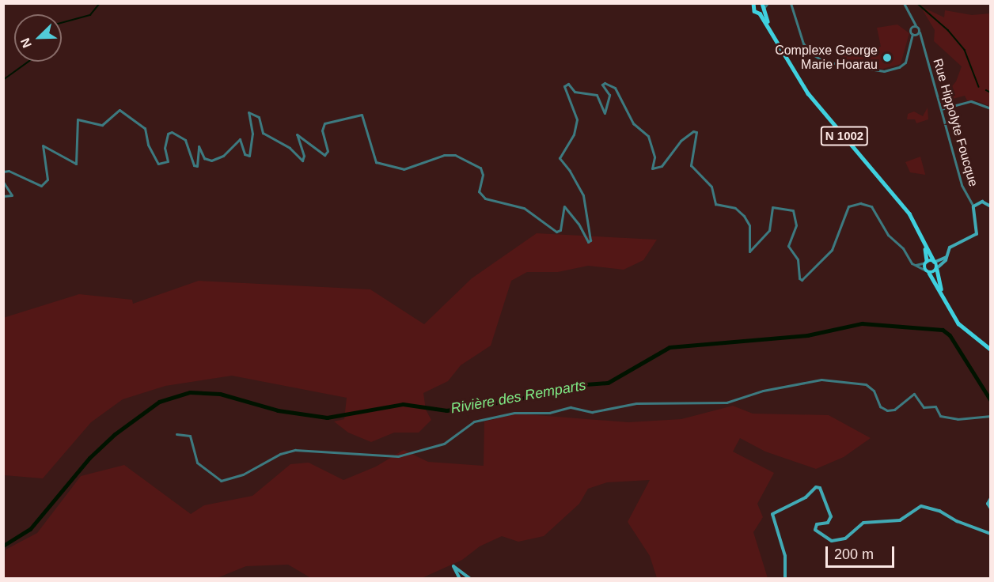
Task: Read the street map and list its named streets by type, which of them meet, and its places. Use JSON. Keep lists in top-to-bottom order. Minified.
{"streets":{"main road":["N 1002"],"street":["Rue Hippolyte Foucque"]},"water":["Rivière des Remparts"],"places":["Complexe George Marie Hoarau"],"scale_bar":"200 m","north":"bottom left"}
